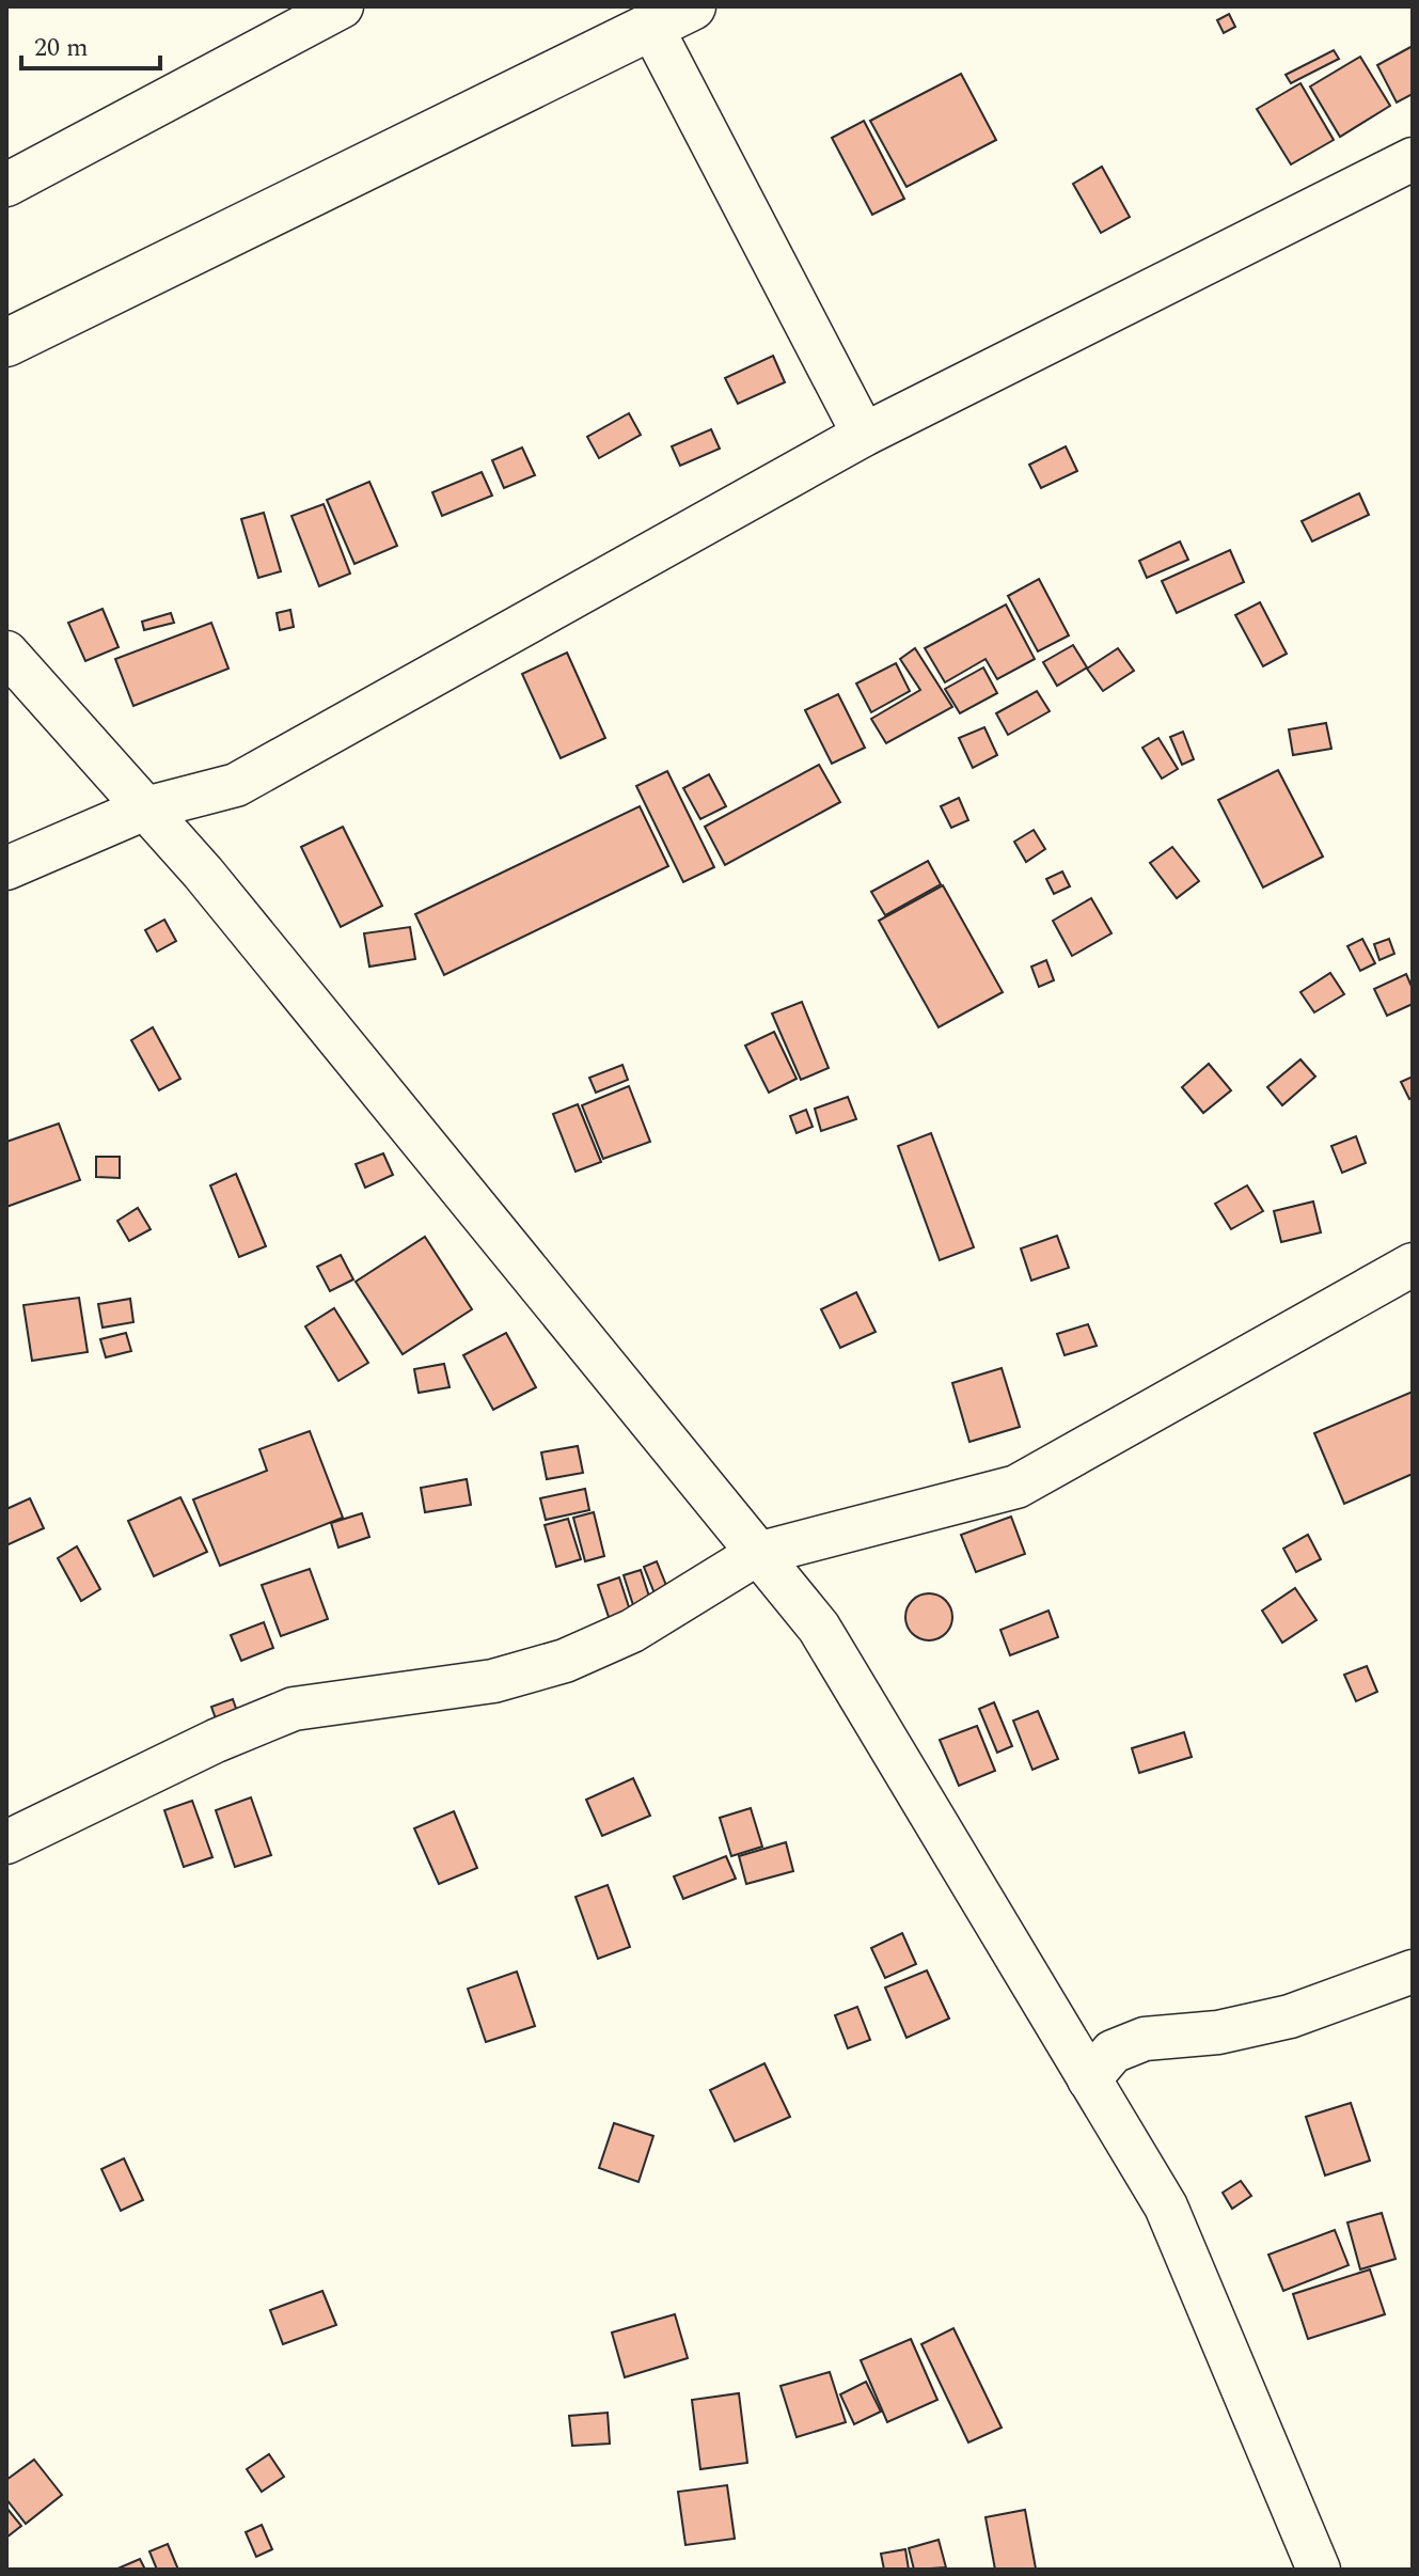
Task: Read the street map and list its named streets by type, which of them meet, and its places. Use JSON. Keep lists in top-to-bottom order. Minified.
{"scale_bar":"20 m"}
